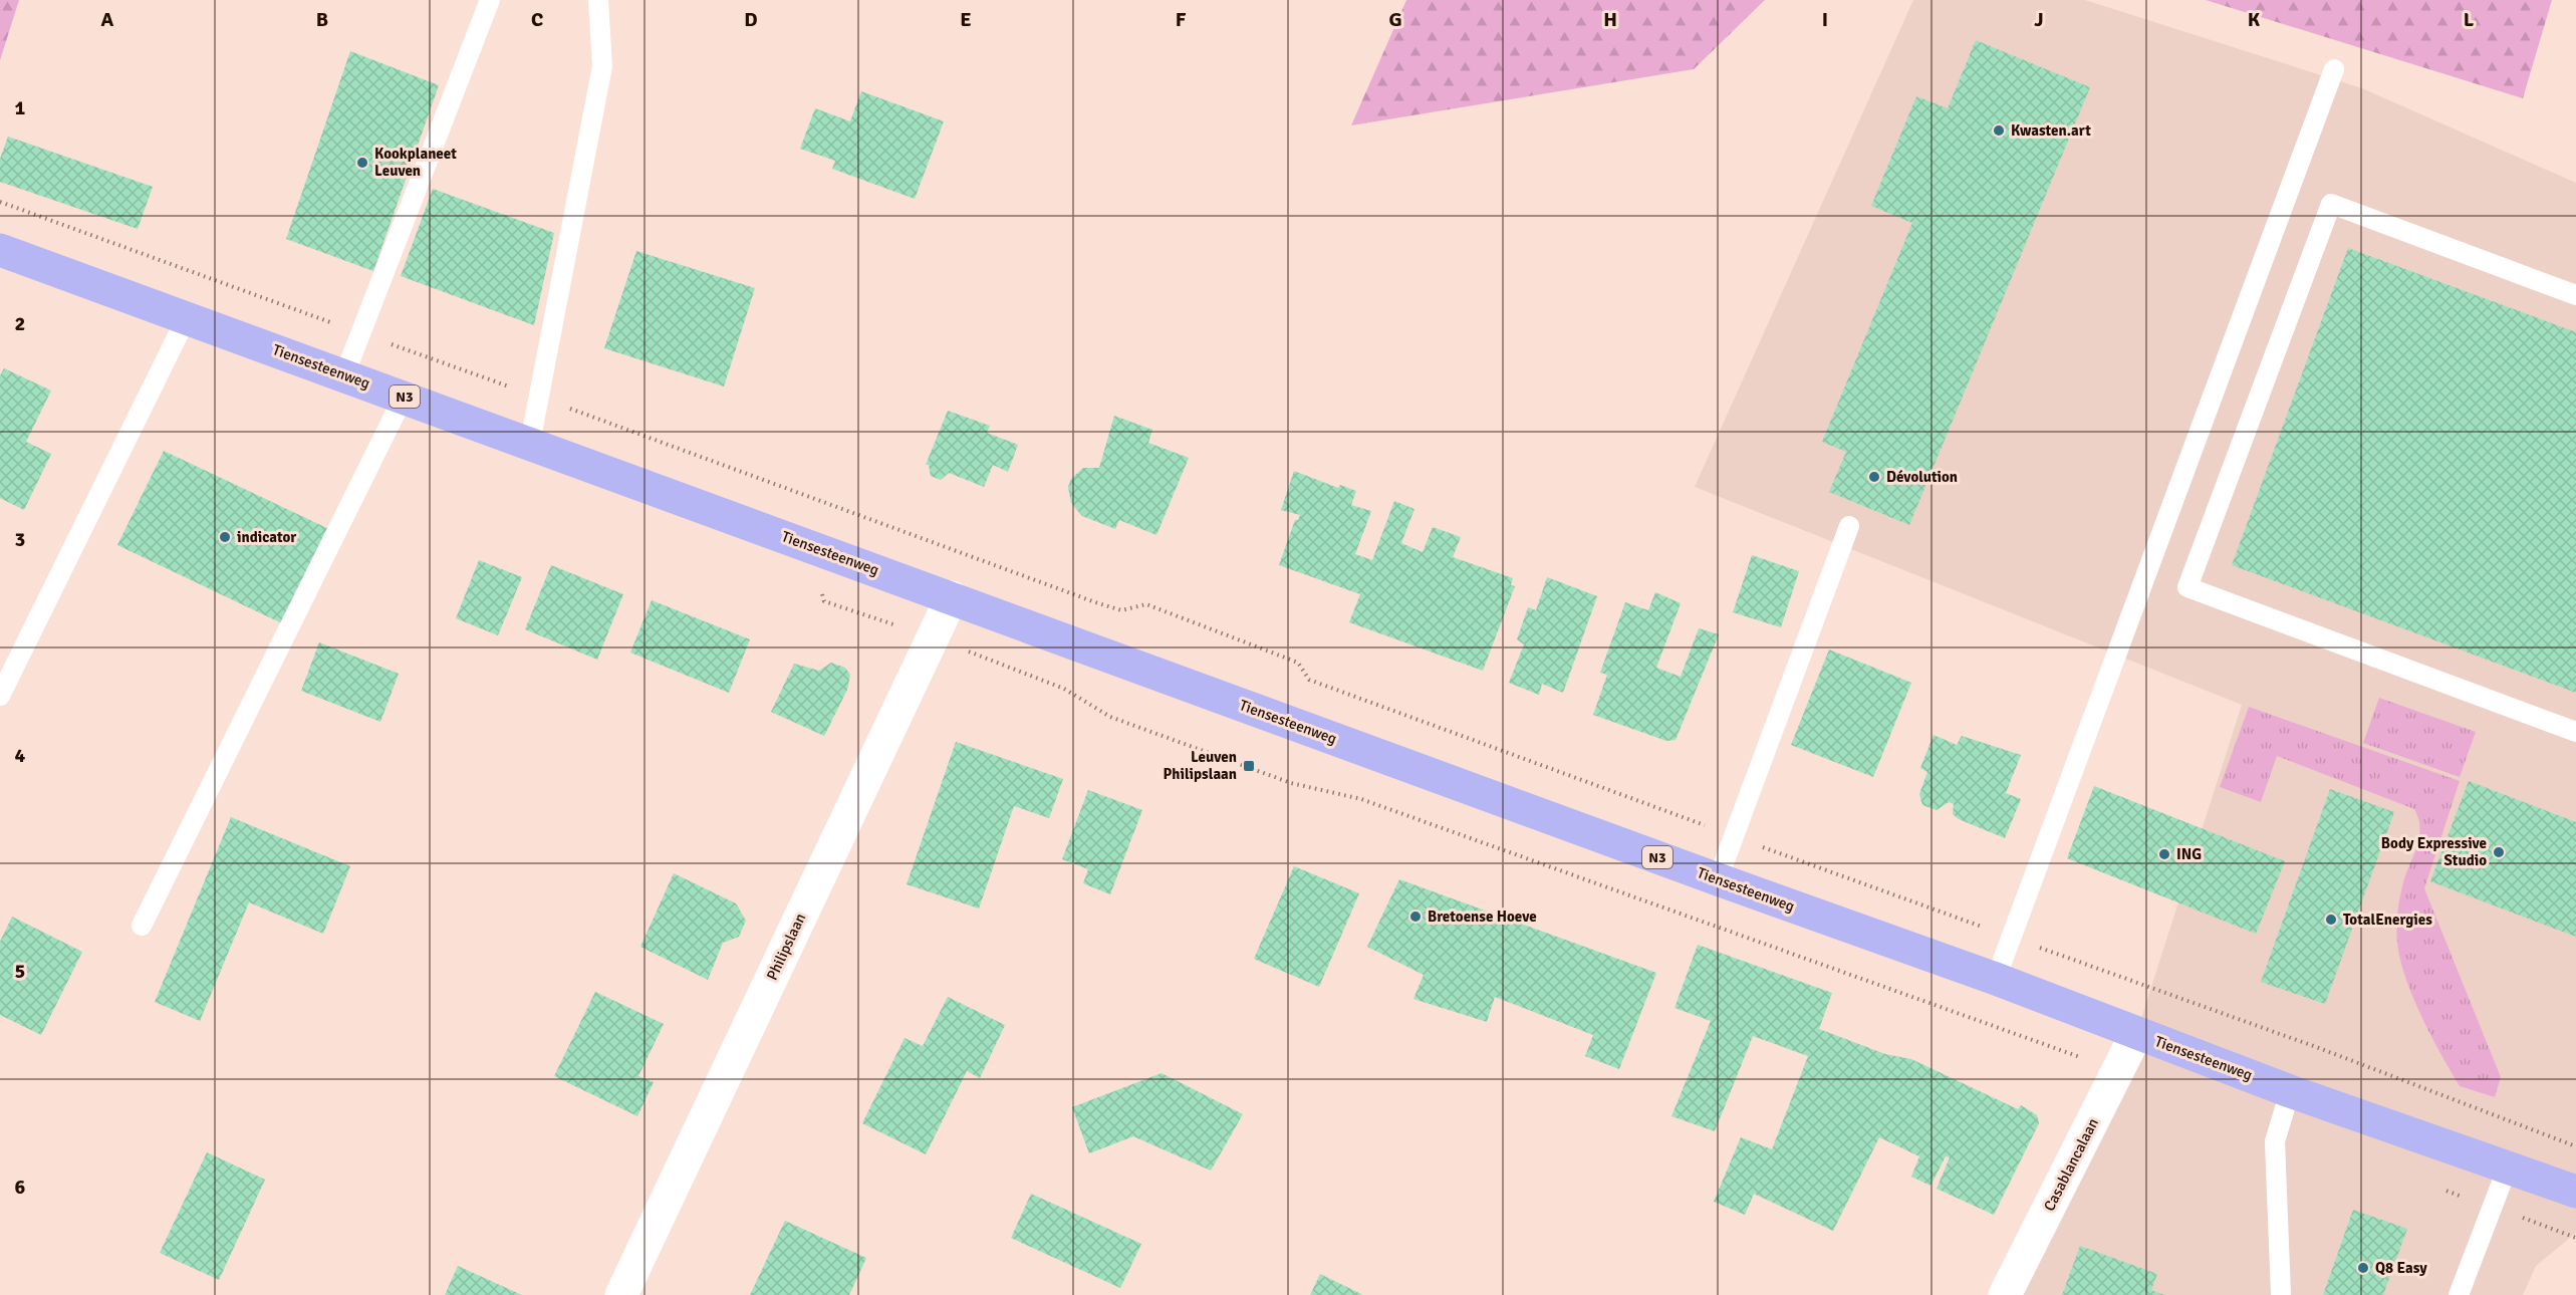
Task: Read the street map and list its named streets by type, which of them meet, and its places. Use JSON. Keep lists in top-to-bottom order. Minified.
{"streets":{"main road":["Tiensesteenweg","N3"],"street":["Philipslaan","Casablancalaan"]},"crossings":[["Tiensesteenweg","Philipslaan"],["Tiensesteenweg","Casablancalaan"]],"places":{"other":["Kwasten.art","Kookplaneet Leuven","Dévolution","indicator","Body Expressive Studio","ING","Bretoense Hoeve","TotalEnergies","Q8 Easy"],"transit":["Leuven Philipslaan"]},"grid":{"columns":["A","B","C","D","E","F","G","H","I","J","K","L"],"rows":["1","2","3","4","5","6"]}}
